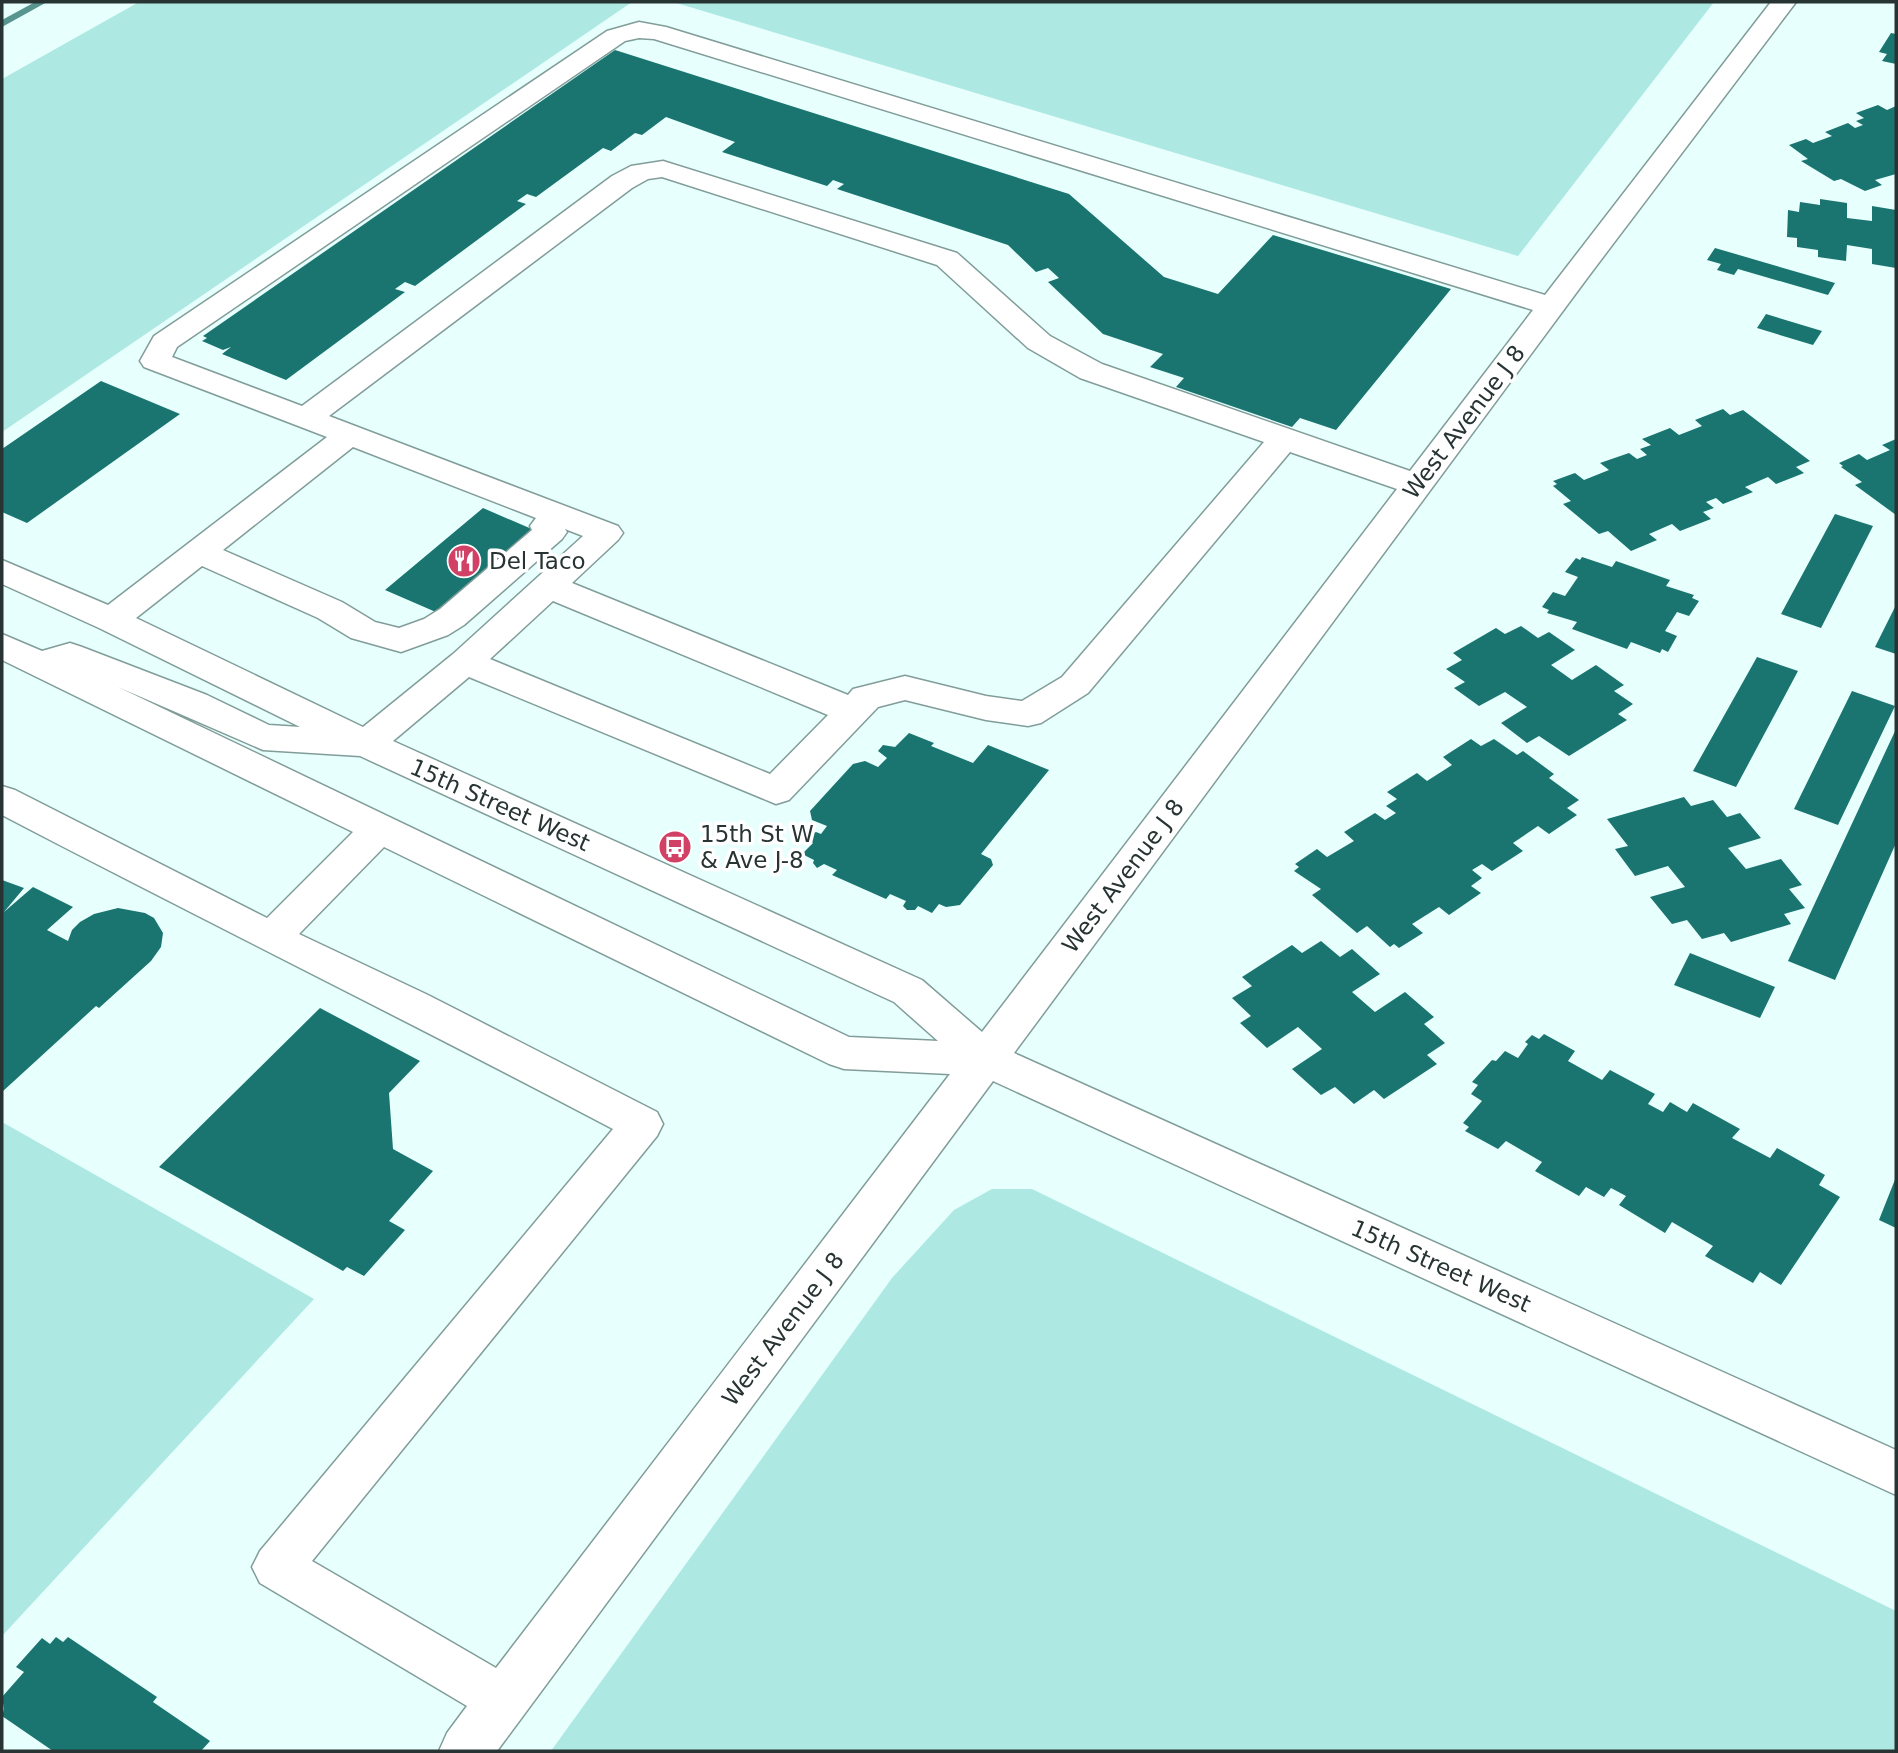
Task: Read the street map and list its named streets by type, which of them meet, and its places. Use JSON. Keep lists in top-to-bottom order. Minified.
{"streets":{"street":["West Avenue J 8","15th Street West"]},"crossings":[["West Avenue J 8","15th Street West"]],"places":{"restaurant":["Del Taco"],"bus stop":["15th St W & Ave J-8"]}}
